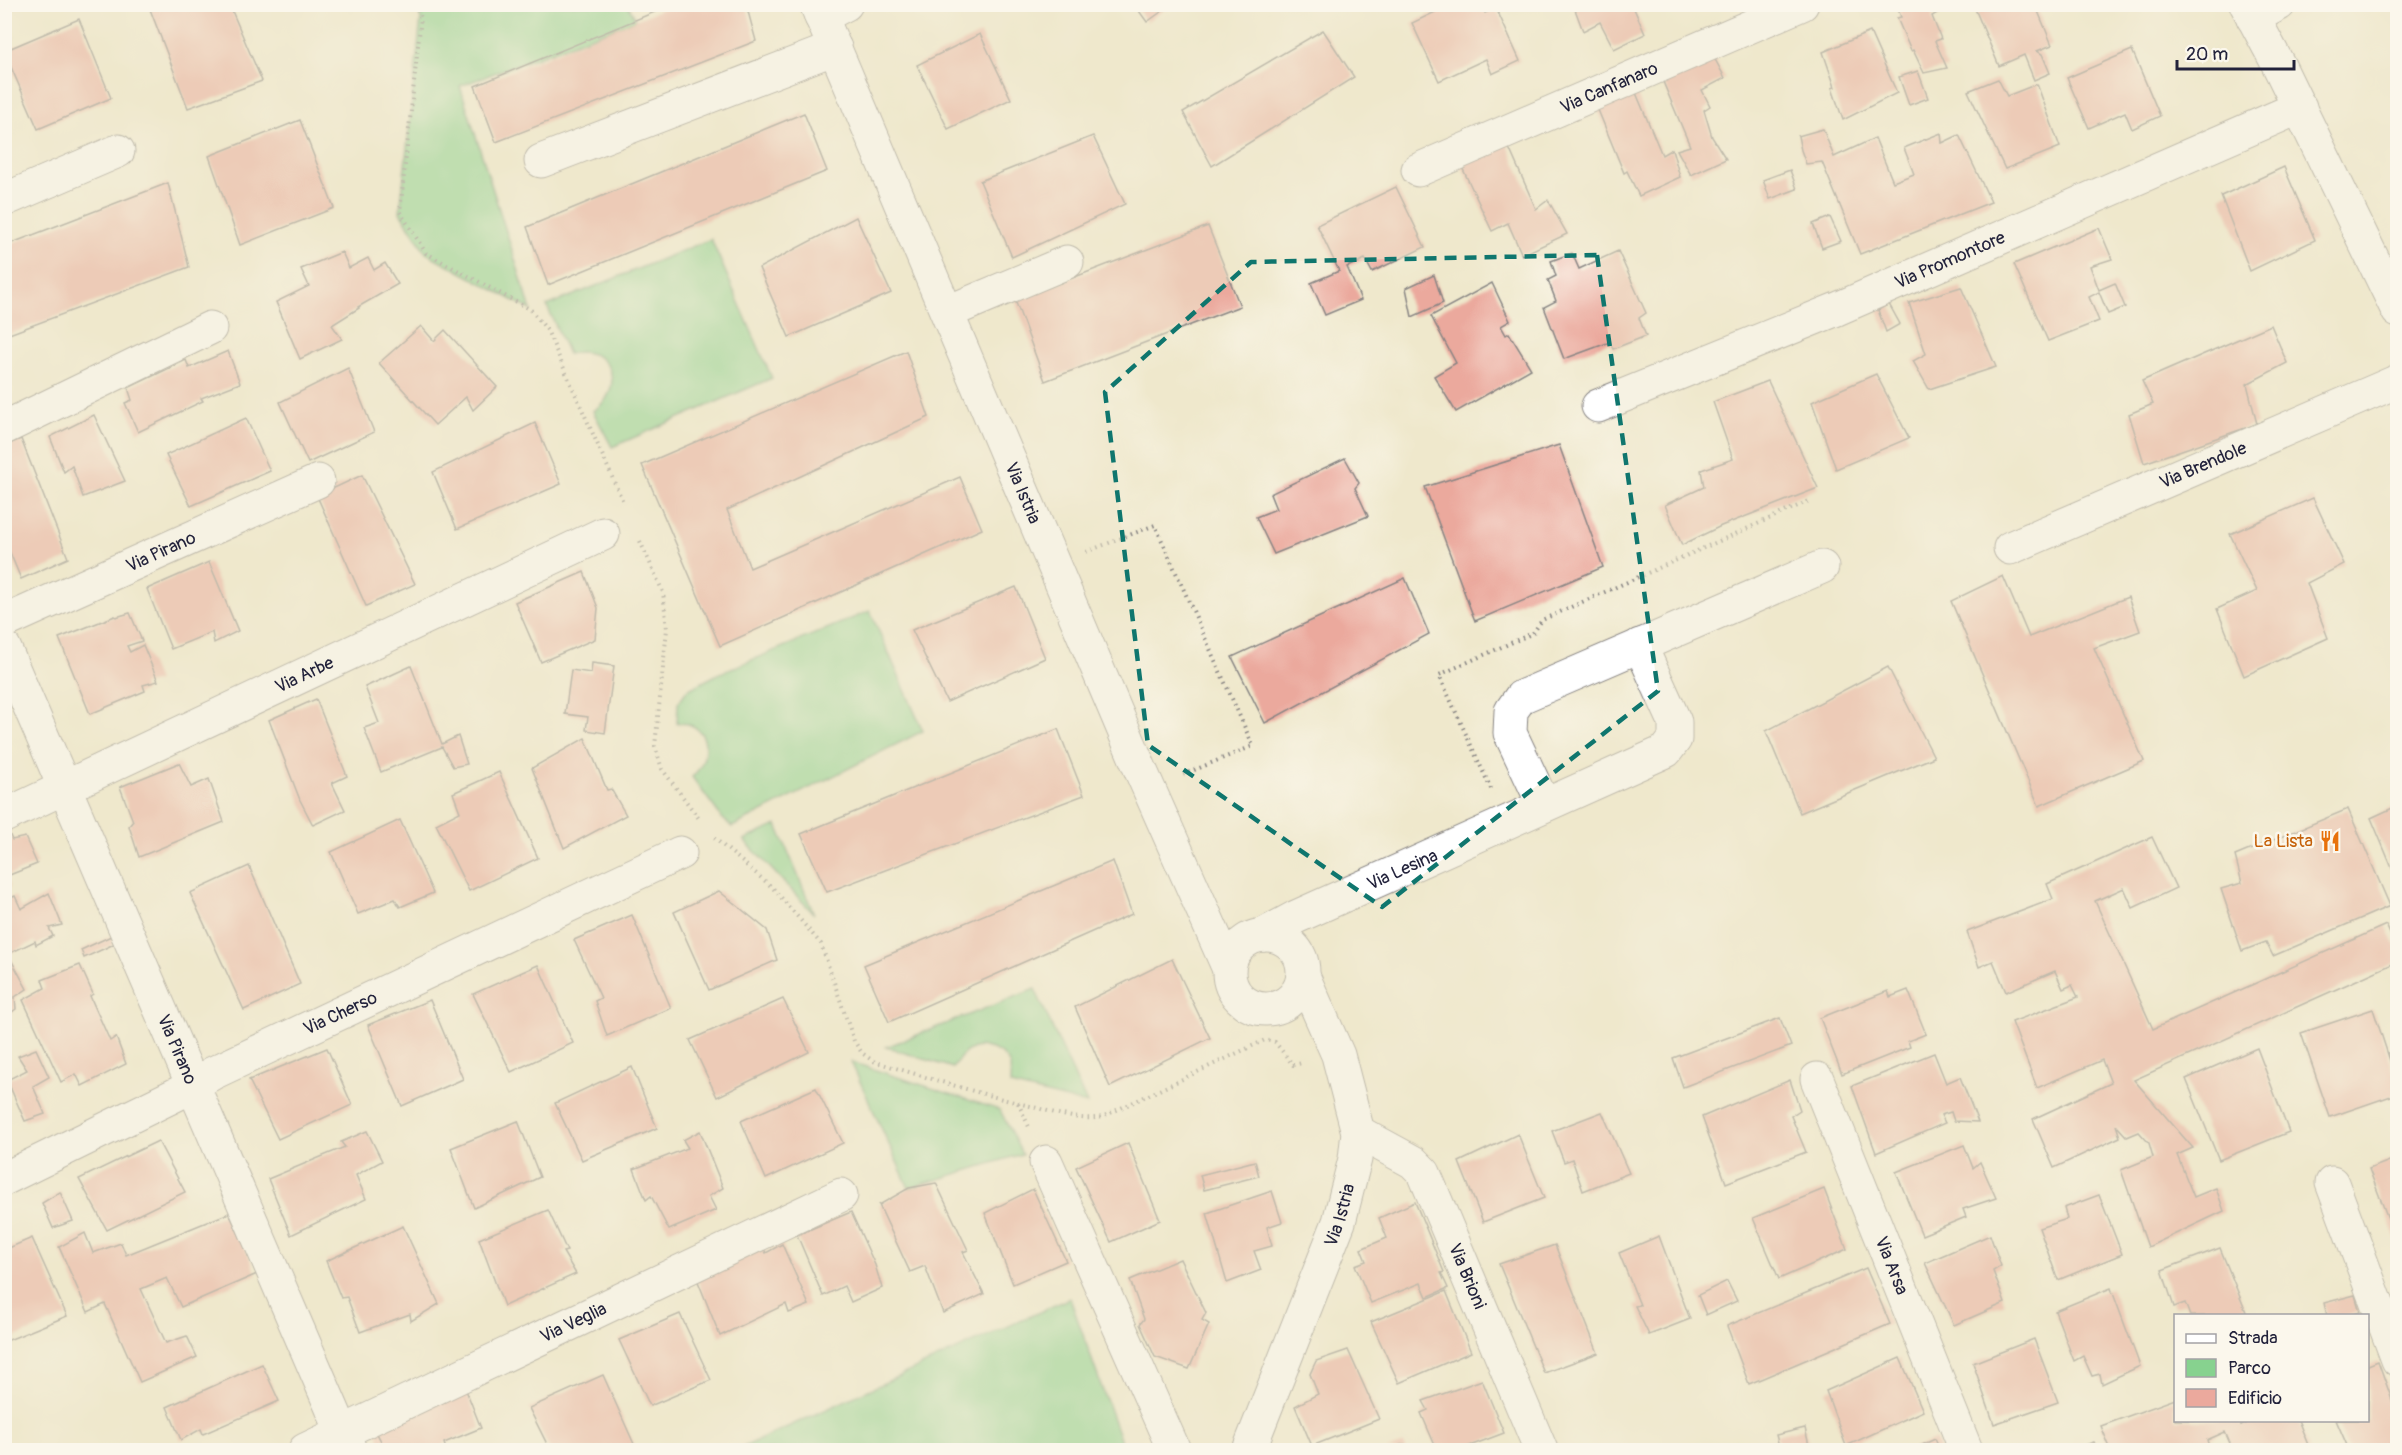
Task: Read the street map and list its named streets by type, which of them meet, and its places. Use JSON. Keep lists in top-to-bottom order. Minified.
{"streets":{"street":["Via Canfanaro","Via Promontore","Via Brendole","Via Istria","Via Pirano","Via Arbe","Via Lesina","Via Cherso","Via Arsa","Via Brioni","Via Veglia"]},"crossings":[["Via Istria","Via Lesina"],["Via Istria","Via Brioni"],["Via Pirano","Via Arbe"],["Via Pirano","Via Cherso"],["Via Pirano","Via Veglia"]],"places":{"restaurant":["La Lista"]},"legend":["Strada","Parco","Edificio"],"scale_bar":"20 m"}
